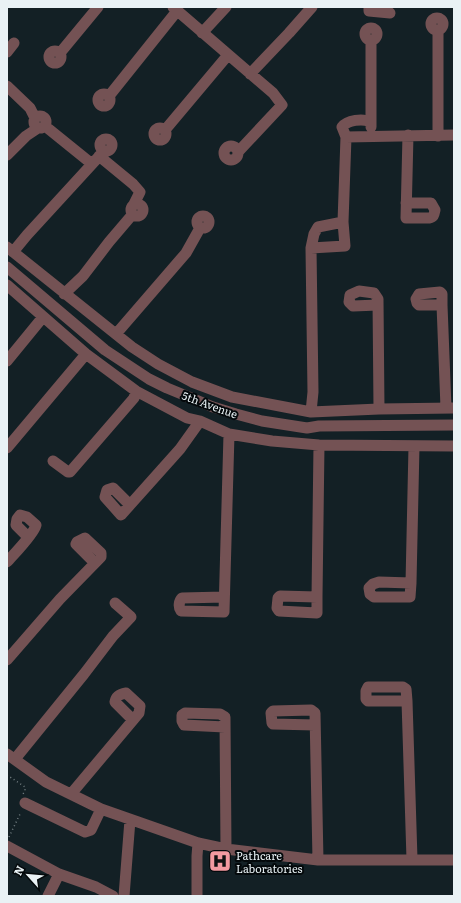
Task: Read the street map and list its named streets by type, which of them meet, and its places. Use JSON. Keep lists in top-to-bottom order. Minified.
{"streets":{"street":["5th Avenue"]},"places":{"hospital":["Pathcare Laboratories"]},"north":"top left"}
